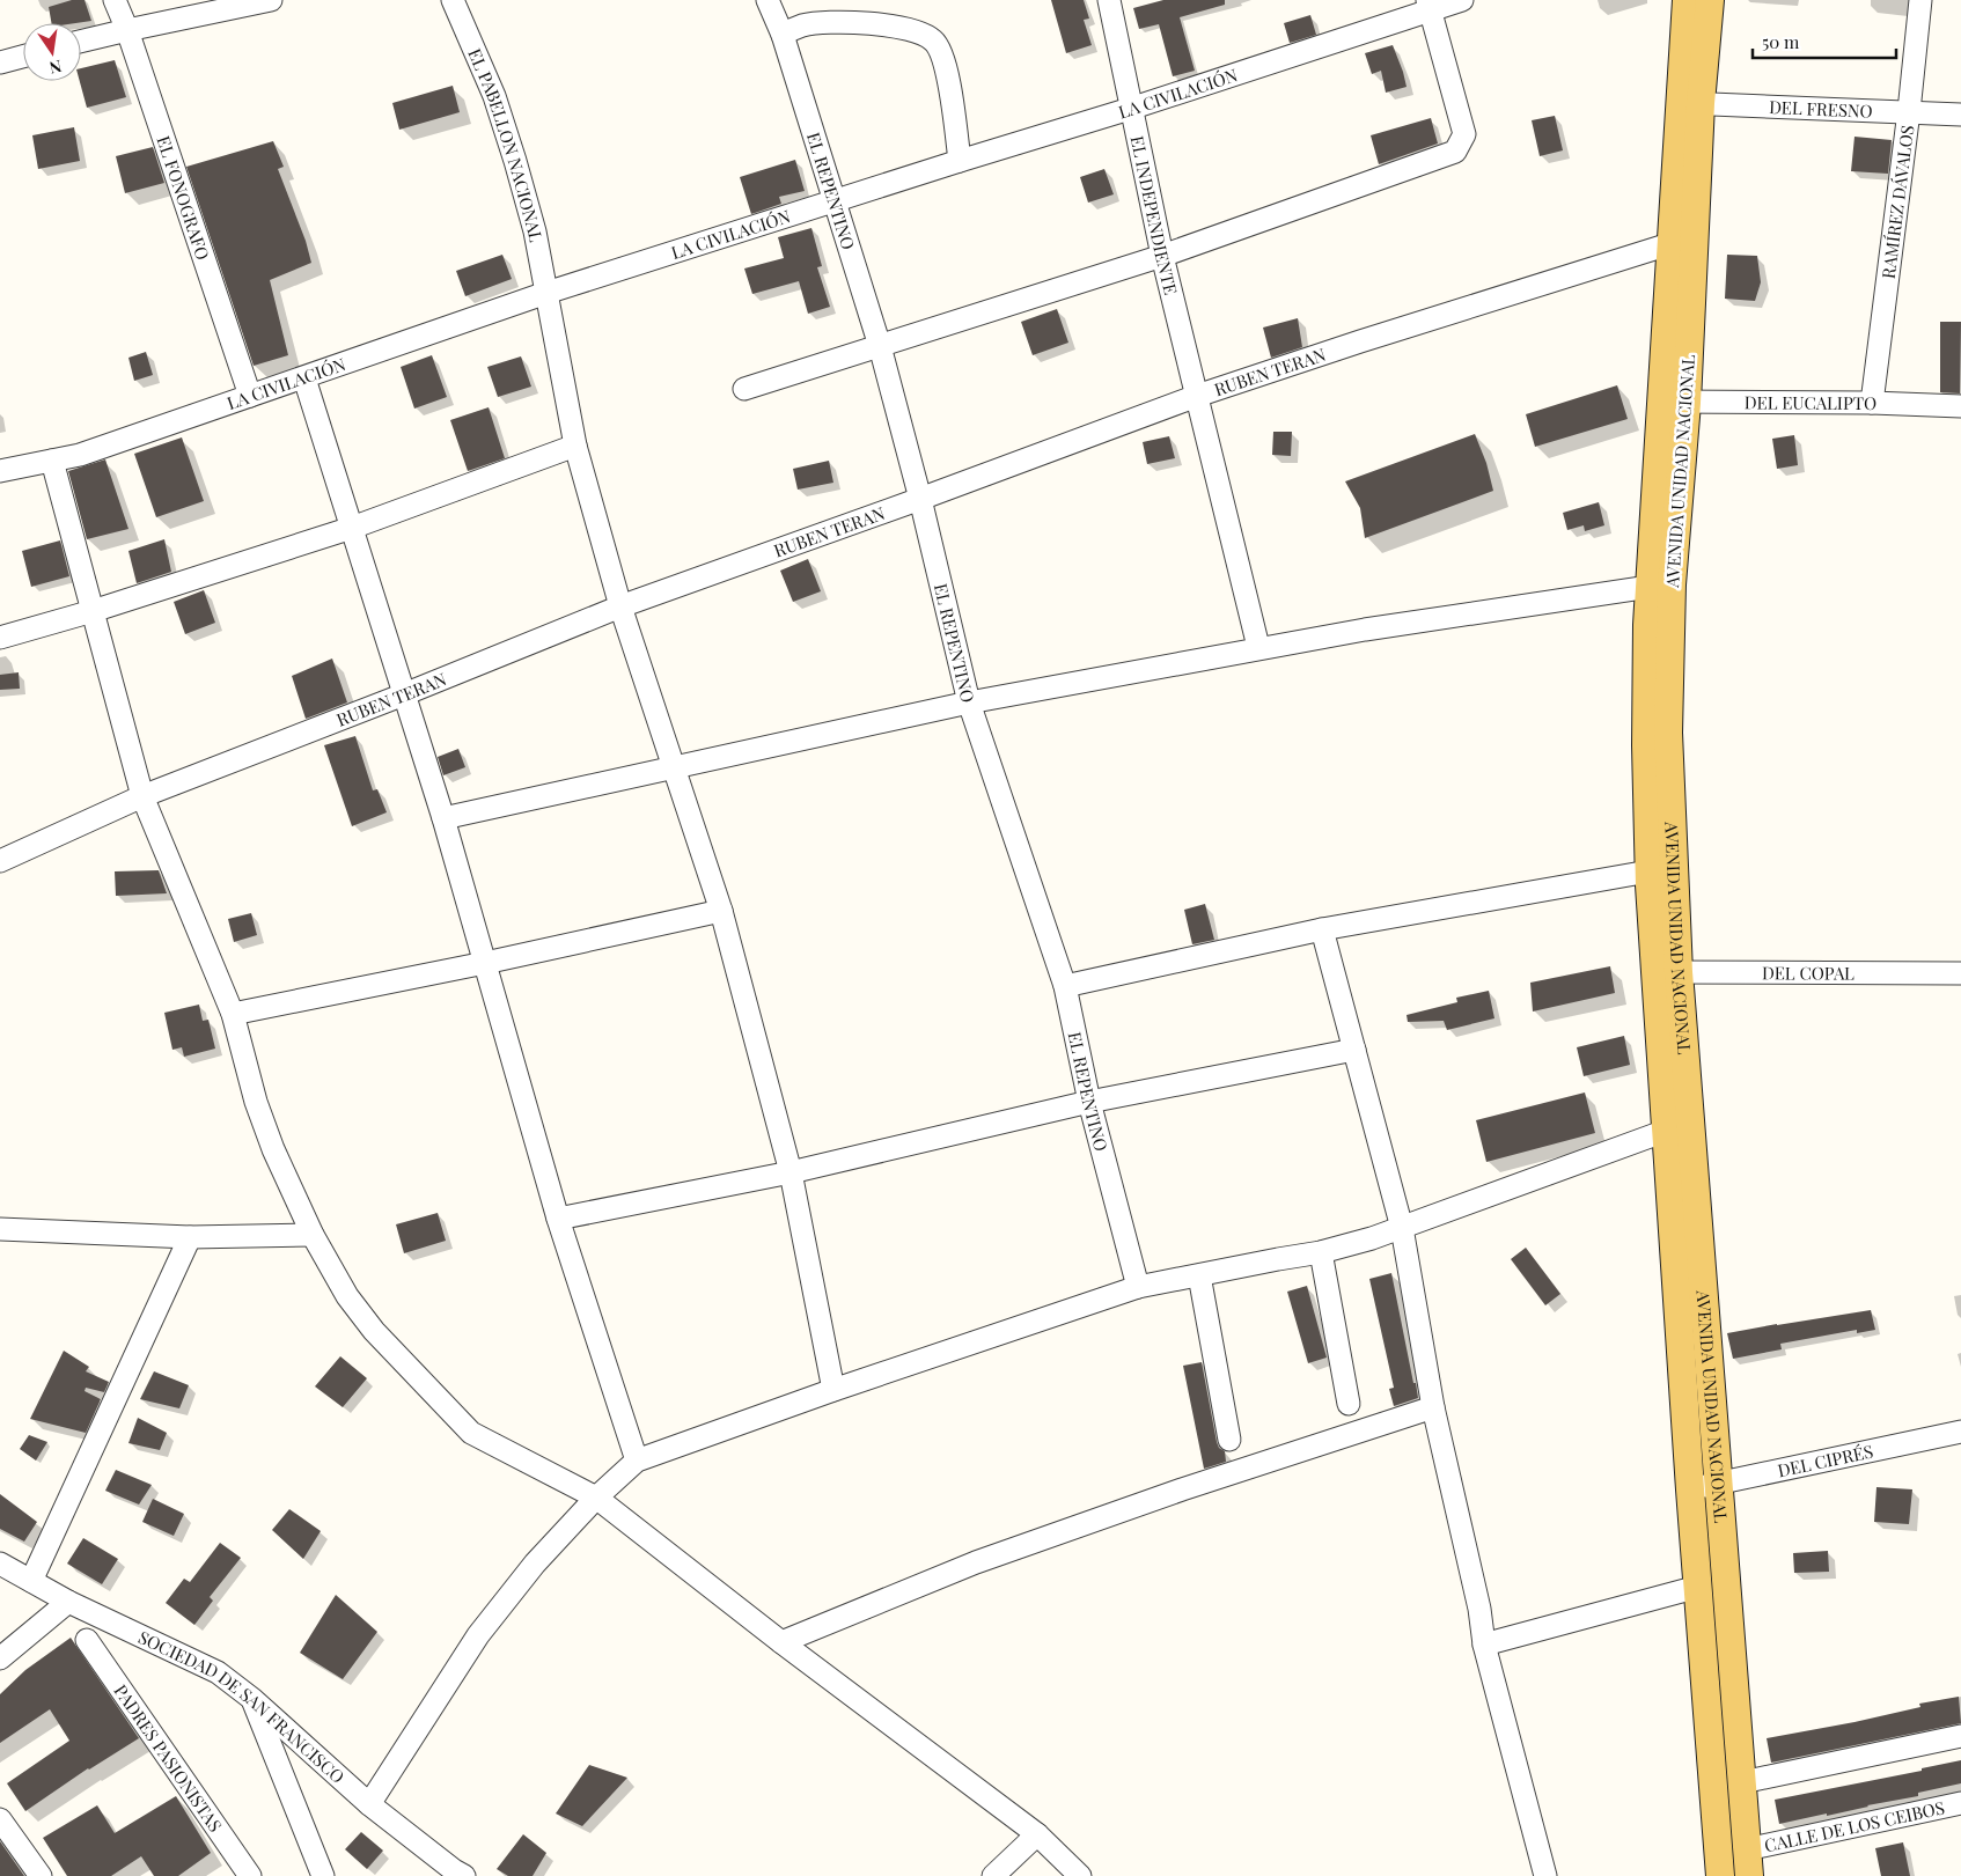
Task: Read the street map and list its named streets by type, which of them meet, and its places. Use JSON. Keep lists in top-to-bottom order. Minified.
{"streets":{"main road":["AVENIDA UNIDAD NACIONAL"],"street":["LA CIVILACIÓN","DEL FRESNO","EL PABELLON NACIONAL","EL REPENTINO","EL FONOGRAFO","RAMÍREZ DÁVALOS","EL INDEPENDIENTE","RUBEN TERAN","DEL EUCALIPTO","DEL COPAL","DEL CIPRÉS","SOCIEDAD DE SAN FRANCISCO","PADRES PASIONISTAS","CALLE DE LOS CEIBOS"]},"crossings":[["LA CIVILACIÓN","EL PABELLON NACIONAL"],["LA CIVILACIÓN","EL REPENTINO"],["LA CIVILACIÓN","EL FONOGRAFO"],["LA CIVILACIÓN","EL INDEPENDIENTE"],["DEL FRESNO","RAMÍREZ DÁVALOS"],["DEL FRESNO","AVENIDA UNIDAD NACIONAL"],["EL PABELLON NACIONAL","RUBEN TERAN"],["EL REPENTINO","RUBEN TERAN"],["RAMÍREZ DÁVALOS","DEL EUCALIPTO"],["EL INDEPENDIENTE","RUBEN TERAN"],["RUBEN TERAN","AVENIDA UNIDAD NACIONAL"],["DEL EUCALIPTO","AVENIDA UNIDAD NACIONAL"],["AVENIDA UNIDAD NACIONAL","DEL COPAL"],["AVENIDA UNIDAD NACIONAL","DEL CIPRÉS"],["AVENIDA UNIDAD NACIONAL","CALLE DE LOS CEIBOS"]],"scale_bar":"50 m","north":"bottom"}
